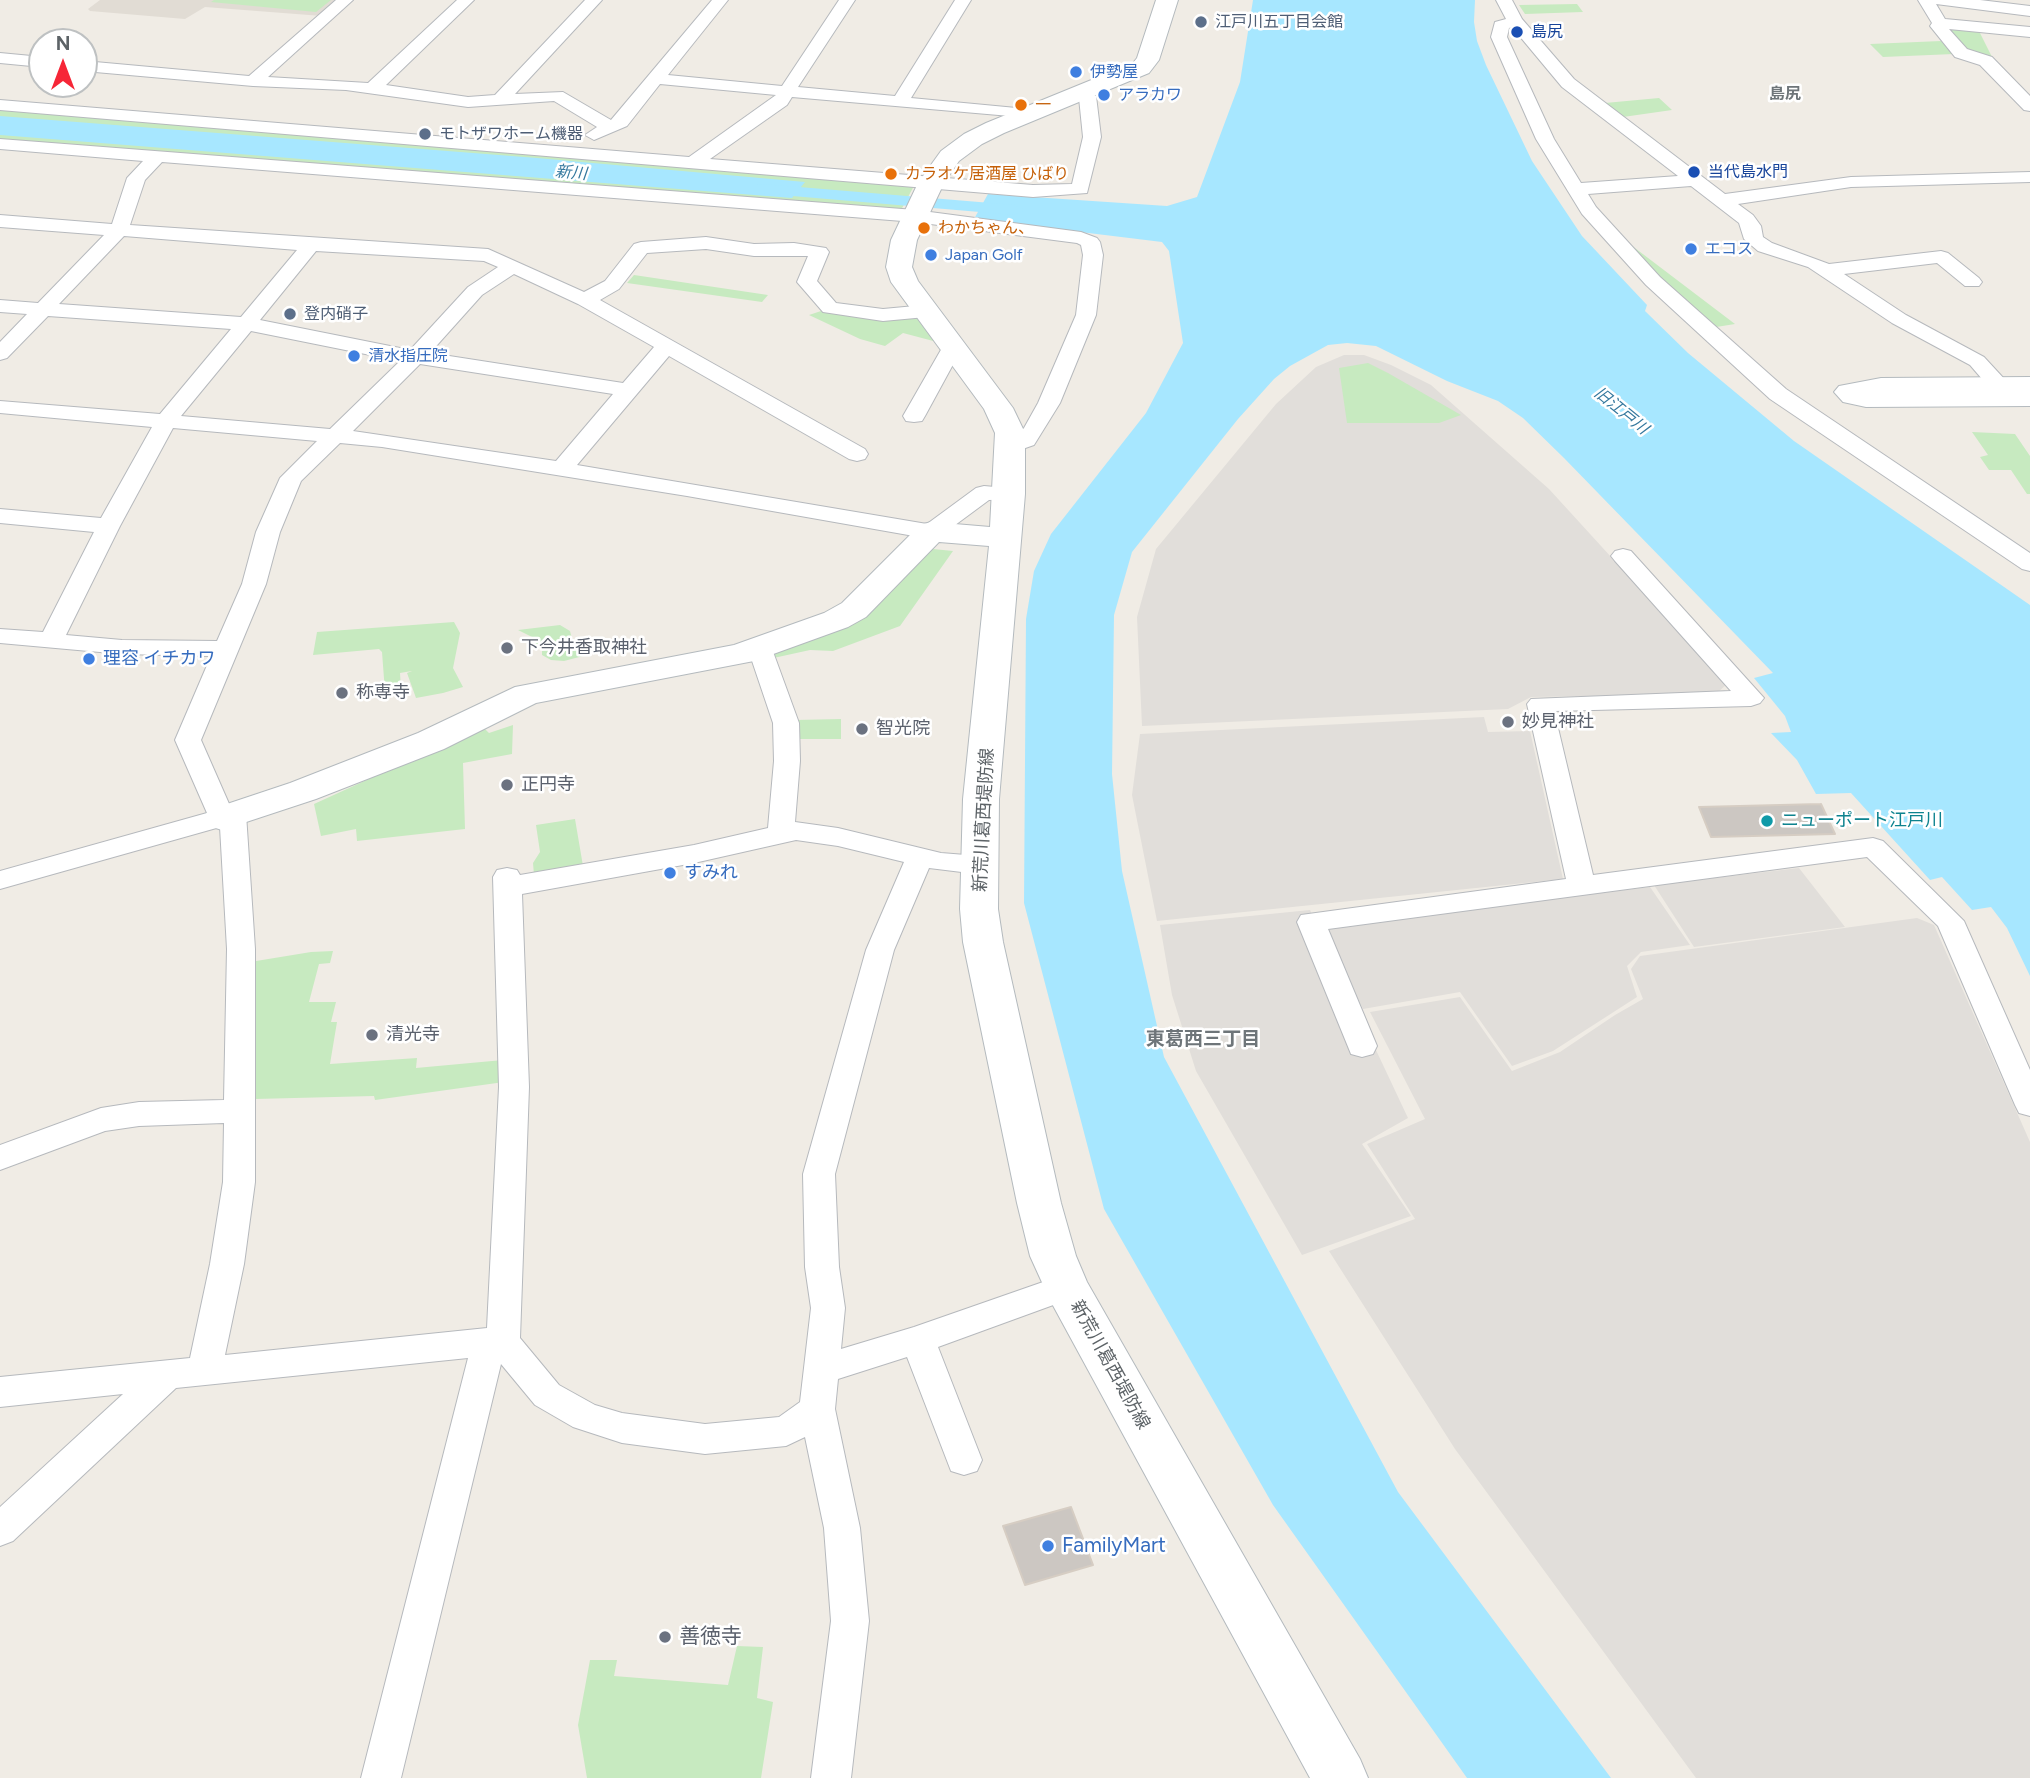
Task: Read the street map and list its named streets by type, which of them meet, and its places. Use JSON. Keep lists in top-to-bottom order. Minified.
{"streets":{"main road":["新荒川葛西堤防線"]},"districts":["島尻","東葛西三丁目"],"water":["新川","旧江戸川"],"places":["江戸川五丁目会館","島尻","伊勢屋","アラカワ","一","モトザワホーム機器","当代島水門","カラオケ居酒屋 ひばり","わかちゃん、","エコス","Japan Golf","登内硝子","清水指圧院","下今井香取神社","理容 イチカワ","称専寺","妙見神社","智光院","正円寺","ニューポート江戸川","すみれ","清光寺","FamilyMart","善徳寺"],"north":"top"}
